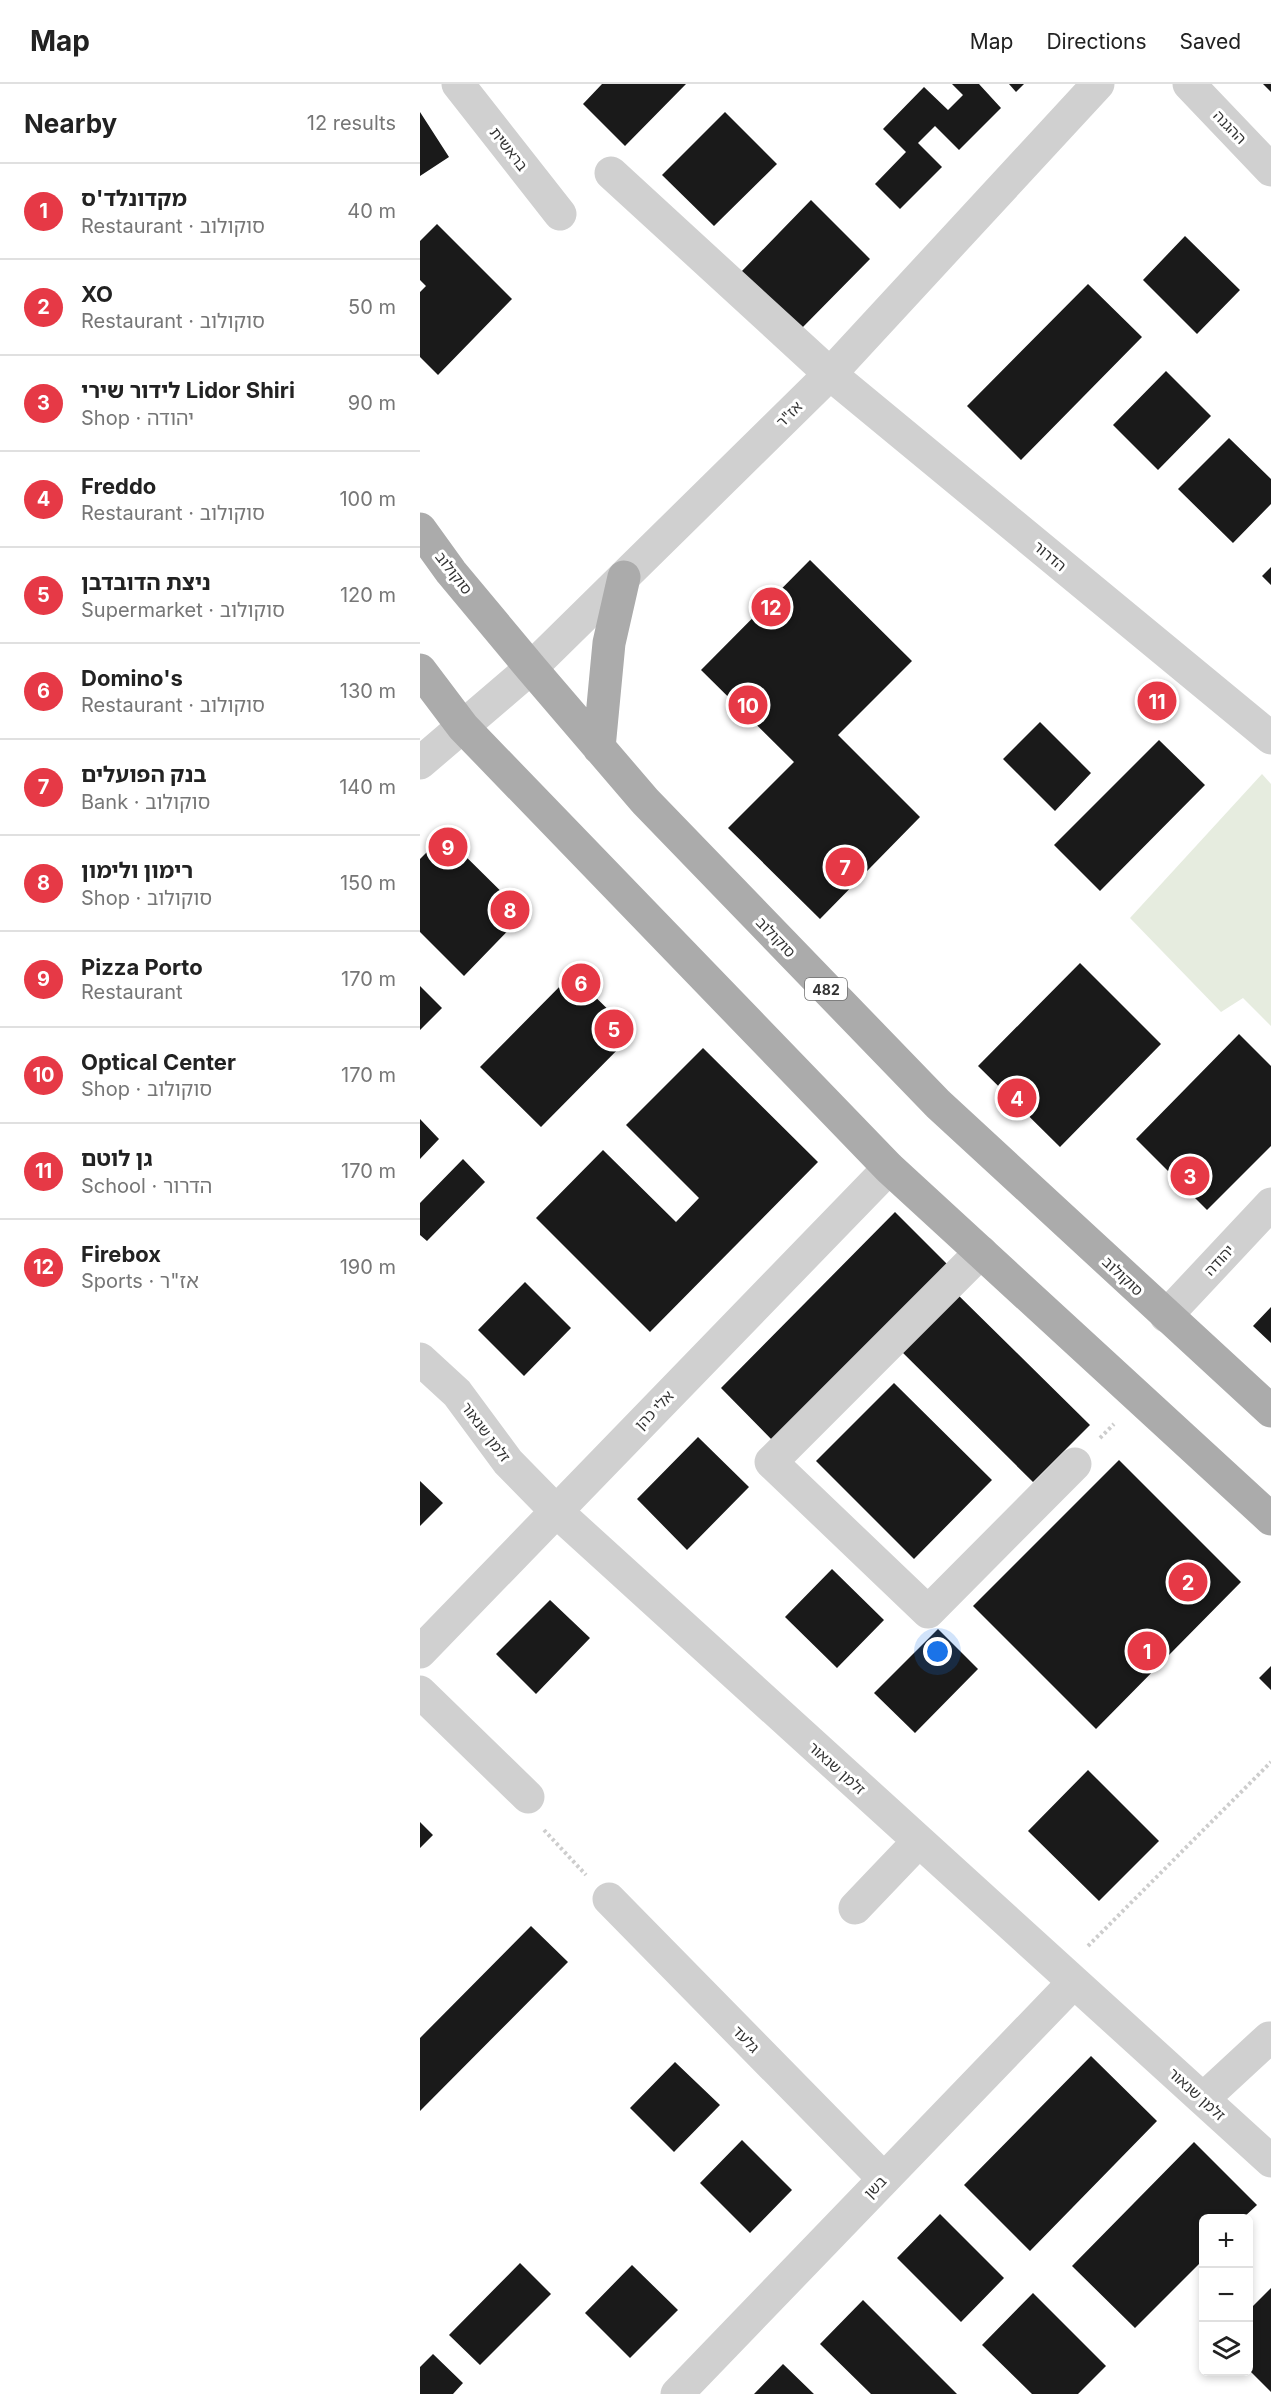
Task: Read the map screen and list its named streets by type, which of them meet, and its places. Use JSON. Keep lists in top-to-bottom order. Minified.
{"streets":{"main road":["סוקולוב","482"],"street":["ההגנה","בראשית","אז\"ר","הדרור","יהודה","אלי כהן","זלמן שנאור","גלעד","בשן"]},"crossings":[["אז\"ר","הדרור"],["אז\"ר","סוקולוב"],["סוקולוב","יהודה"],["אלי כהן","זלמן שנאור"],["זלמן שנאור","בשן"],["גלעד","בשן"]],"page":{"header":"Map","nav":["Map","Directions","Saved"],"heading":["Nearby","12 results"],"list":[{"mark":"1","name":"מקדונלד'ס","note":"Restaurant · סוקולוב","value":"40 m"},{"mark":"2","name":"XO","note":"Restaurant · סוקולוב","value":"50 m"},{"mark":"3","name":"לידור שירי Lidor Shiri","note":"Shop · יהודה","value":"90 m"},{"mark":"4","name":"Freddo","note":"Restaurant · סוקולוב","value":"100 m"},{"mark":"5","name":"ניצת הדובדבן","note":"Supermarket · סוקולוב","value":"120 m"},{"mark":"6","name":"Domino's","note":"Restaurant · סוקולוב","value":"130 m"},{"mark":"7","name":"בנק הפועלים","note":"Bank · סוקולוב","value":"140 m"},{"mark":"8","name":"רימון ולימון","note":"Shop · סוקולוב","value":"150 m"},{"mark":"9","name":"Pizza Porto","note":"Restaurant","value":"170 m"},{"mark":"10","name":"Optical Center","note":"Shop · סוקולוב","value":"170 m"},{"mark":"11","name":"גן לוטם","note":"School · הדרור","value":"170 m"},{"mark":"12","name":"Firebox","note":"Sports · אז\"ר","value":"190 m"}],"pins":["12","11","10","9","7","8","6","5","4","3","2","1"],"map_buttons":["+","−"]}}
